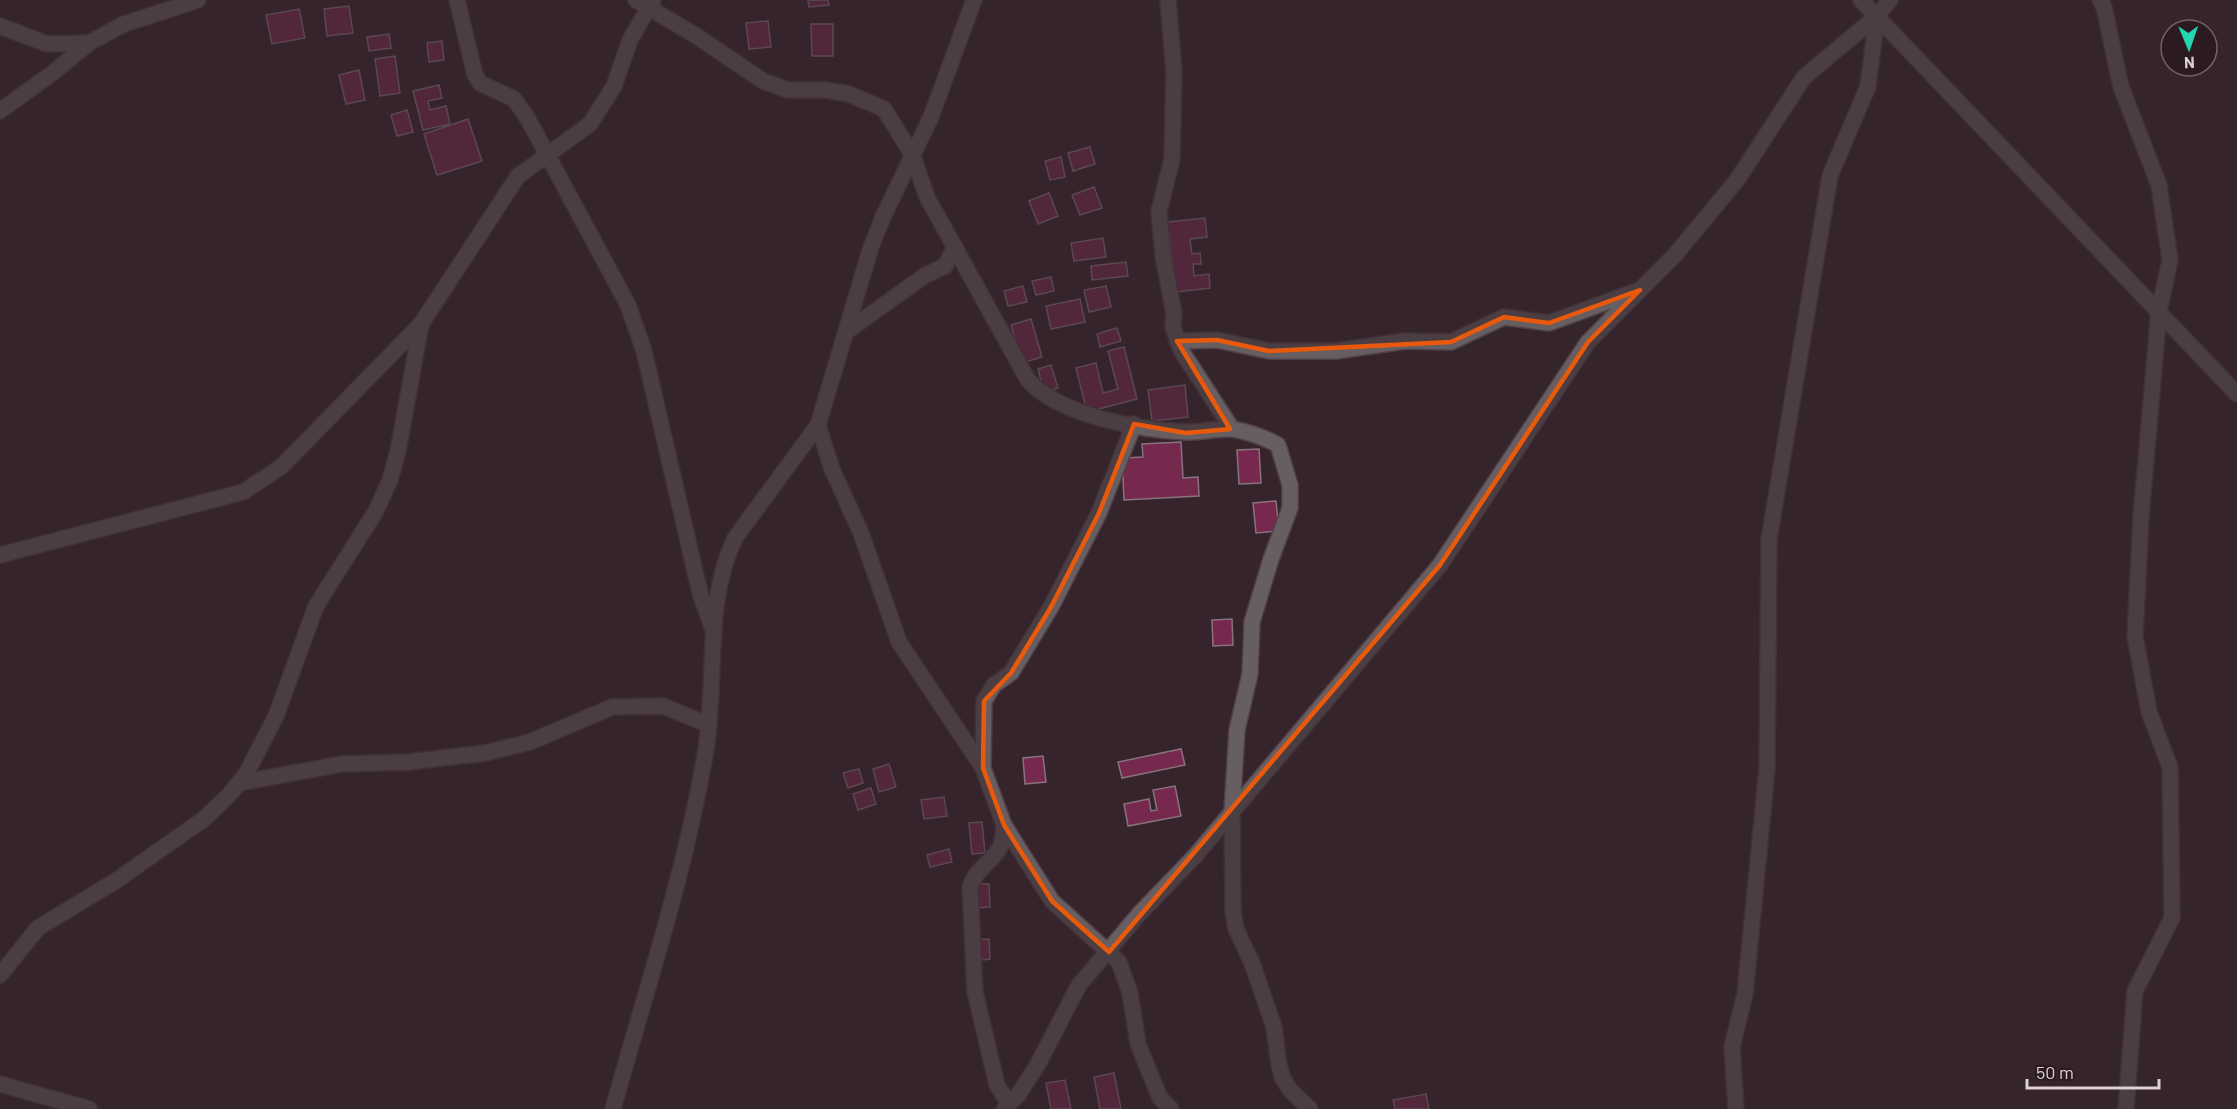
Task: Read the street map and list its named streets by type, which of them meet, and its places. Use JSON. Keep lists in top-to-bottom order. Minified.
{"scale_bar":"50 m","north":"bottom"}
